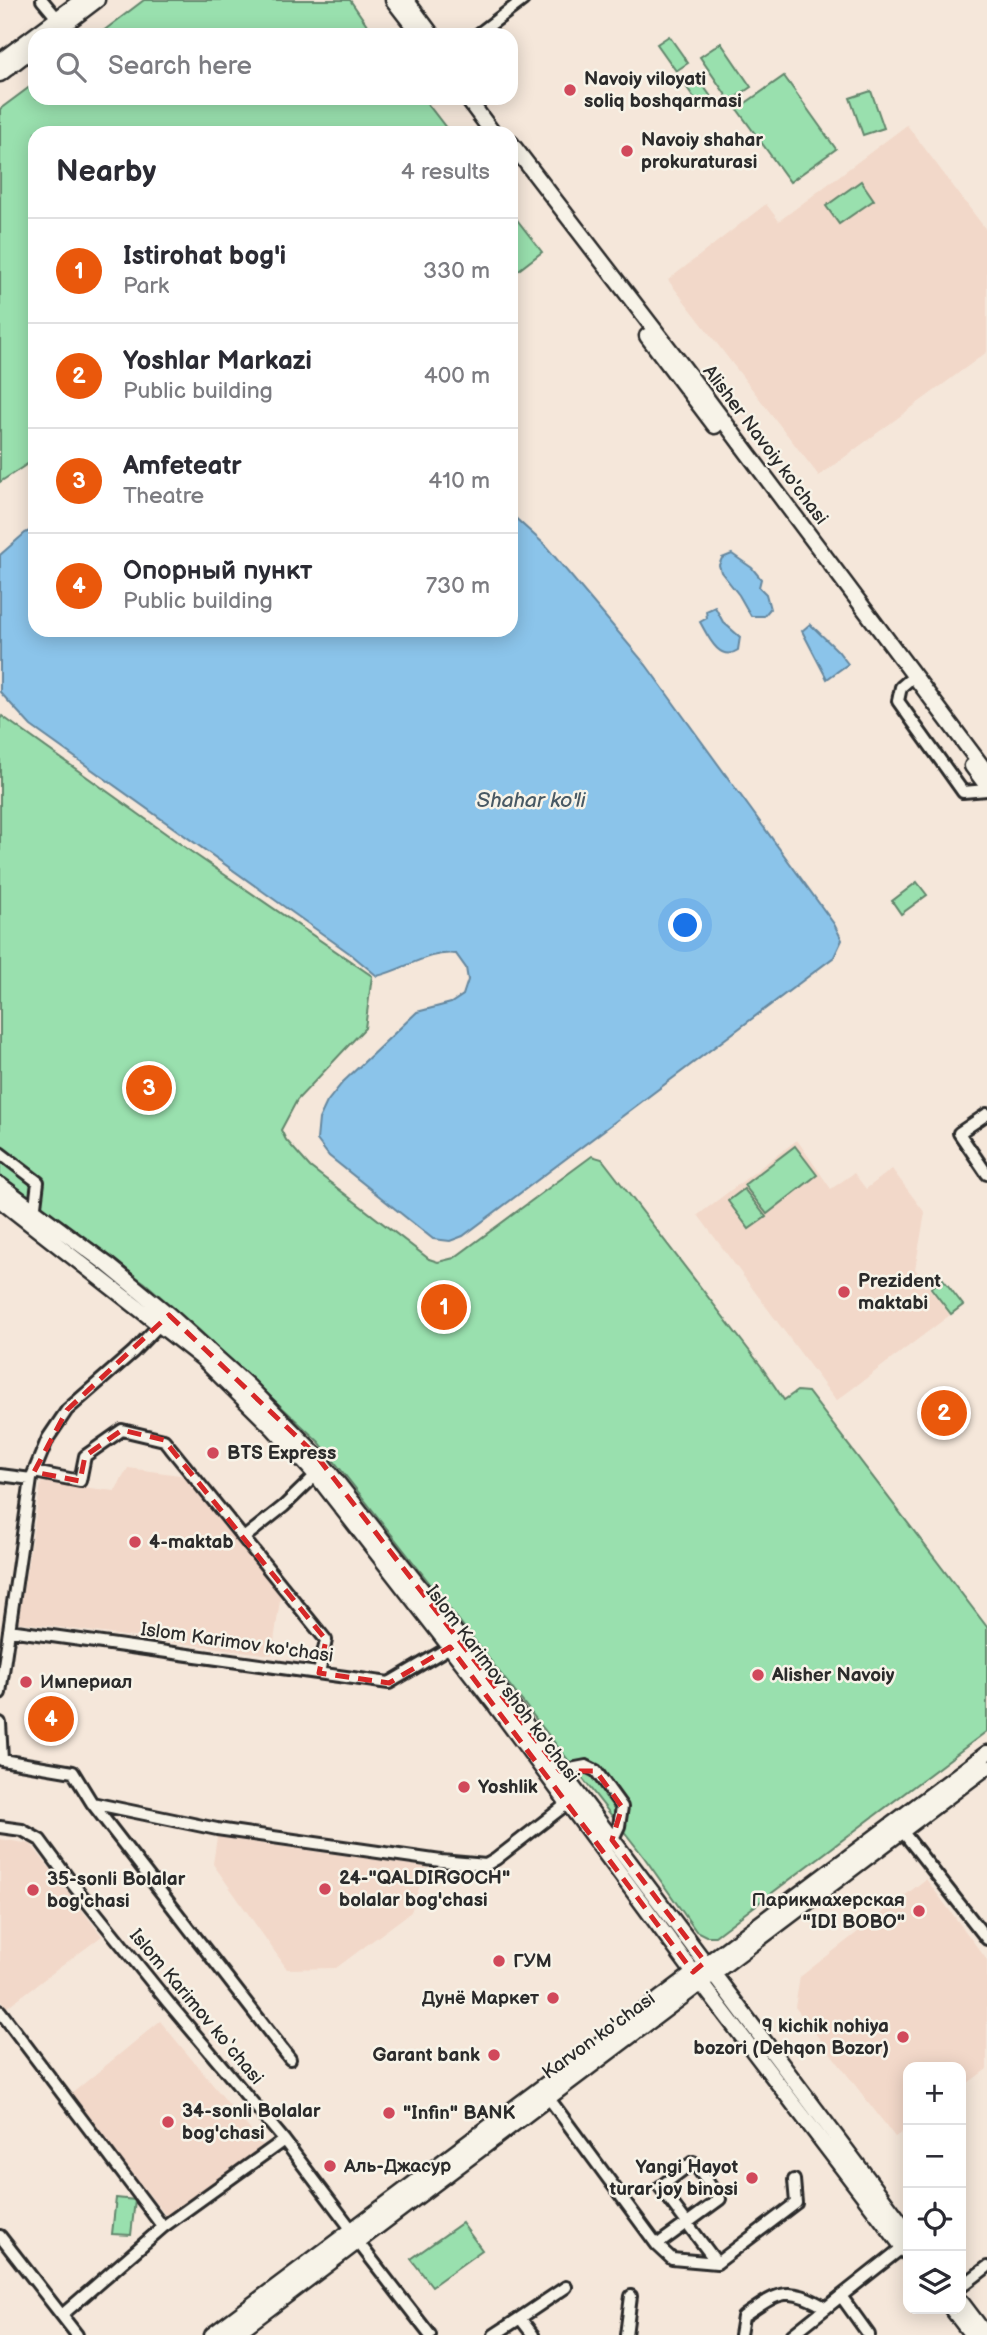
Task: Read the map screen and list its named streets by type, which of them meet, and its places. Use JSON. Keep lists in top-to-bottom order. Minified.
{"streets":{"main road":["Alisher Navoiy ko'chasi","Islom Karimov shoh ko'chasi","Karvon ko'chasi"],"street":["Islom Karimov ko'chasi","Islom Karimov ko‘chasi"]},"crossings":[["Islom Karimov ko'chasi","Islom Karimov shoh ko'chasi"],["Islom Karimov shoh ko'chasi","Karvon ko'chasi"],["Islom Karimov ko‘chasi","Karvon ko'chasi"]],"water":["Shahar ko'li"],"places":["Navoiy viloyati soliq boshqarmasi","Navoiy shahar prokuraturasi","Prezident maktabi","BTS Express","4-maktab","Alisher Navoiy","Империал","Yoshlik","24-\"QALDIRGOCH\" bolalar bog'chasi","35-sonli Bolalar bog'chasi","Парикмахерская \"IDI BOBO\"","ГУМ","Дунё Маркет","9 kichik nohiya bozori (Dehqon Bozor)","Garant bank","\"Infin\" BANK","34-sonli Bolalar bog'chasi","Аль-Джасур","Yangi Hayot turar joy binosi"],"page":{"search":"Search here","heading":["Nearby","4 results"],"list":[{"mark":"1","name":"Istirohat bog'i","note":"Park","value":"330 m"},{"mark":"2","name":"Yoshlar Markazi","note":"Public building","value":"400 m"},{"mark":"3","name":"Amfeteatr","note":"Theatre","value":"410 m"},{"mark":"4","name":"Опорный пункт","note":"Public building","value":"730 m"}],"pins":["3","1","2","4"],"map_buttons":["+","−"]}}
